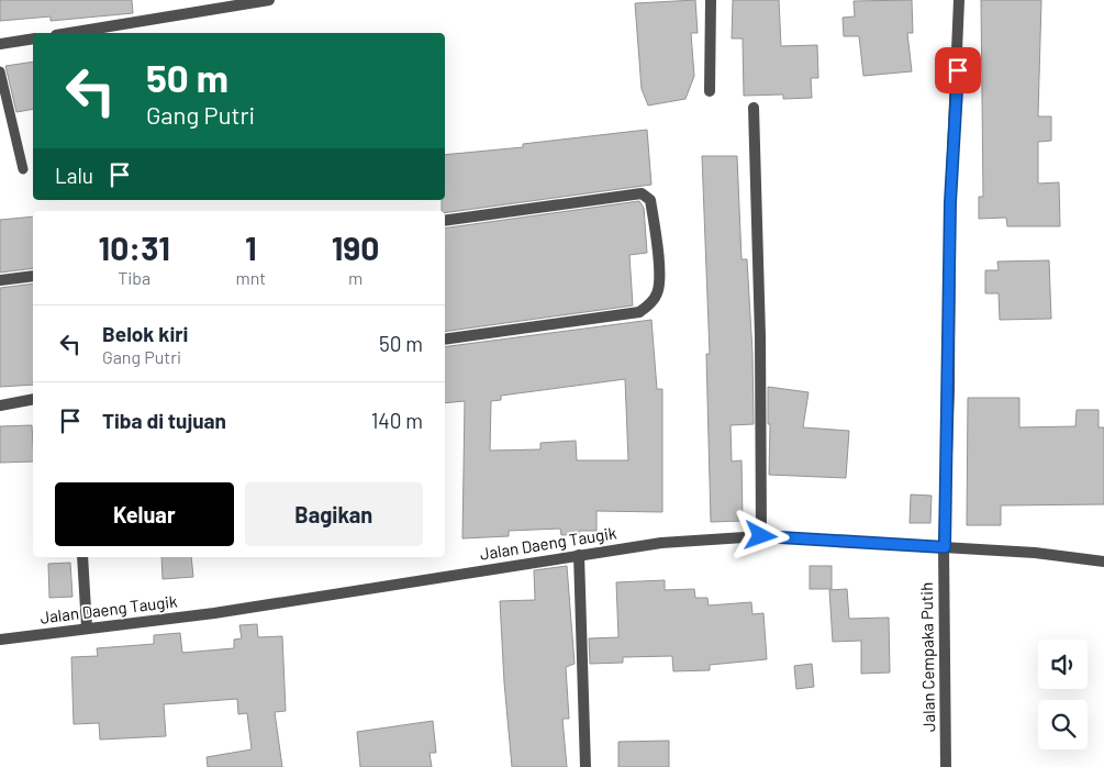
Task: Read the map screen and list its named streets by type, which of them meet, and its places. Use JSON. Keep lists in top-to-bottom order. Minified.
{"streets":{"street":["Jalan Daeng Taugik","Jalan Cempaka Putih"]},"crossings":[["Jalan Daeng Taugik","Jalan Cempaka Putih"]],"page":{"turn":["50 m","Gang Putri"],"then":"Lalu","eta":["10:31","Tiba","1","mnt","190","m"],"list":[{"name":"Belok kiri","note":"Gang Putri","value":"50 m"},{"name":"Tiba di tujuan","value":"140 m"}],"buttons":["Keluar","Bagikan"]}}
